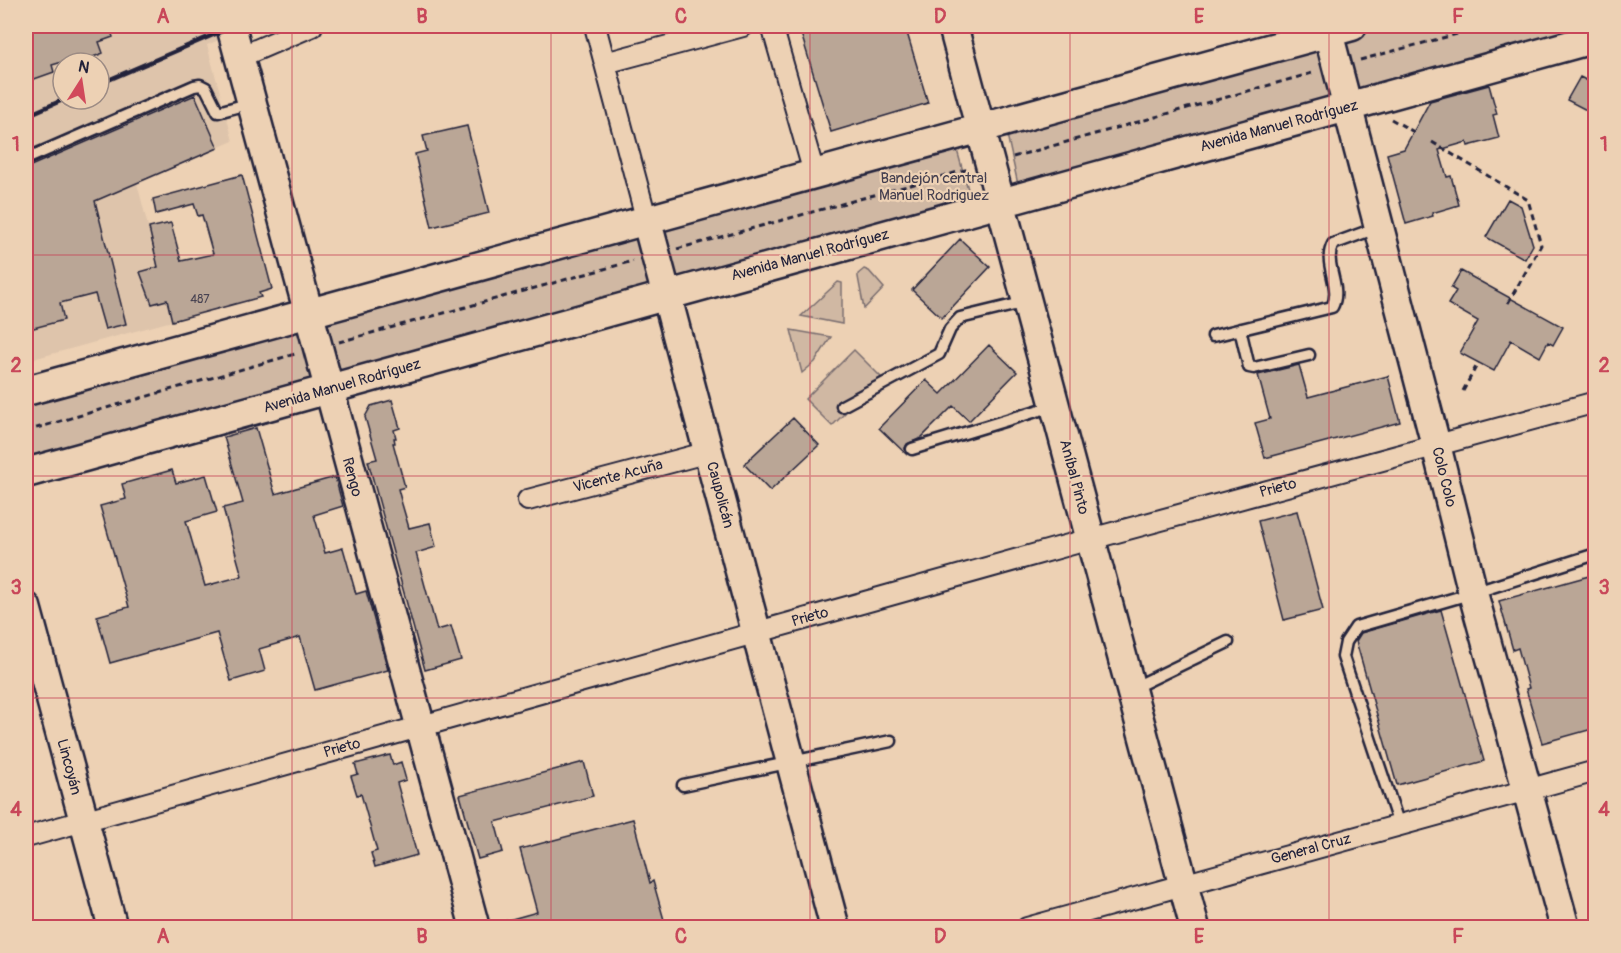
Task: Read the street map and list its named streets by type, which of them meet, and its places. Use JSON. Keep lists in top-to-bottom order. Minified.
{"streets":{"main road":["Avenida Manuel Rodríguez","Rengo","Aníbal Pinto","Colo Colo","Caupolicán","Lincoyán"],"street":["Vicente Acuña","Prieto","General Cruz"]},"crossings":[["Avenida Manuel Rodríguez","Rengo"],["Avenida Manuel Rodríguez","Aníbal Pinto"],["Avenida Manuel Rodríguez","Colo Colo"],["Avenida Manuel Rodríguez","Caupolicán"],["Vicente Acuña","Caupolicán"],["Rengo","Prieto"],["Aníbal Pinto","Prieto"],["Aníbal Pinto","General Cruz"],["Colo Colo","Prieto"],["Colo Colo","General Cruz"],["Prieto","Caupolicán"],["Prieto","Lincoyán"]],"parks":["Bandejón central Manuel Rodriguez"],"house_numbers":["487"],"north":"top","grid":{"columns":["A","B","C","D","E","F"],"rows":["1","2","3","4"]}}
